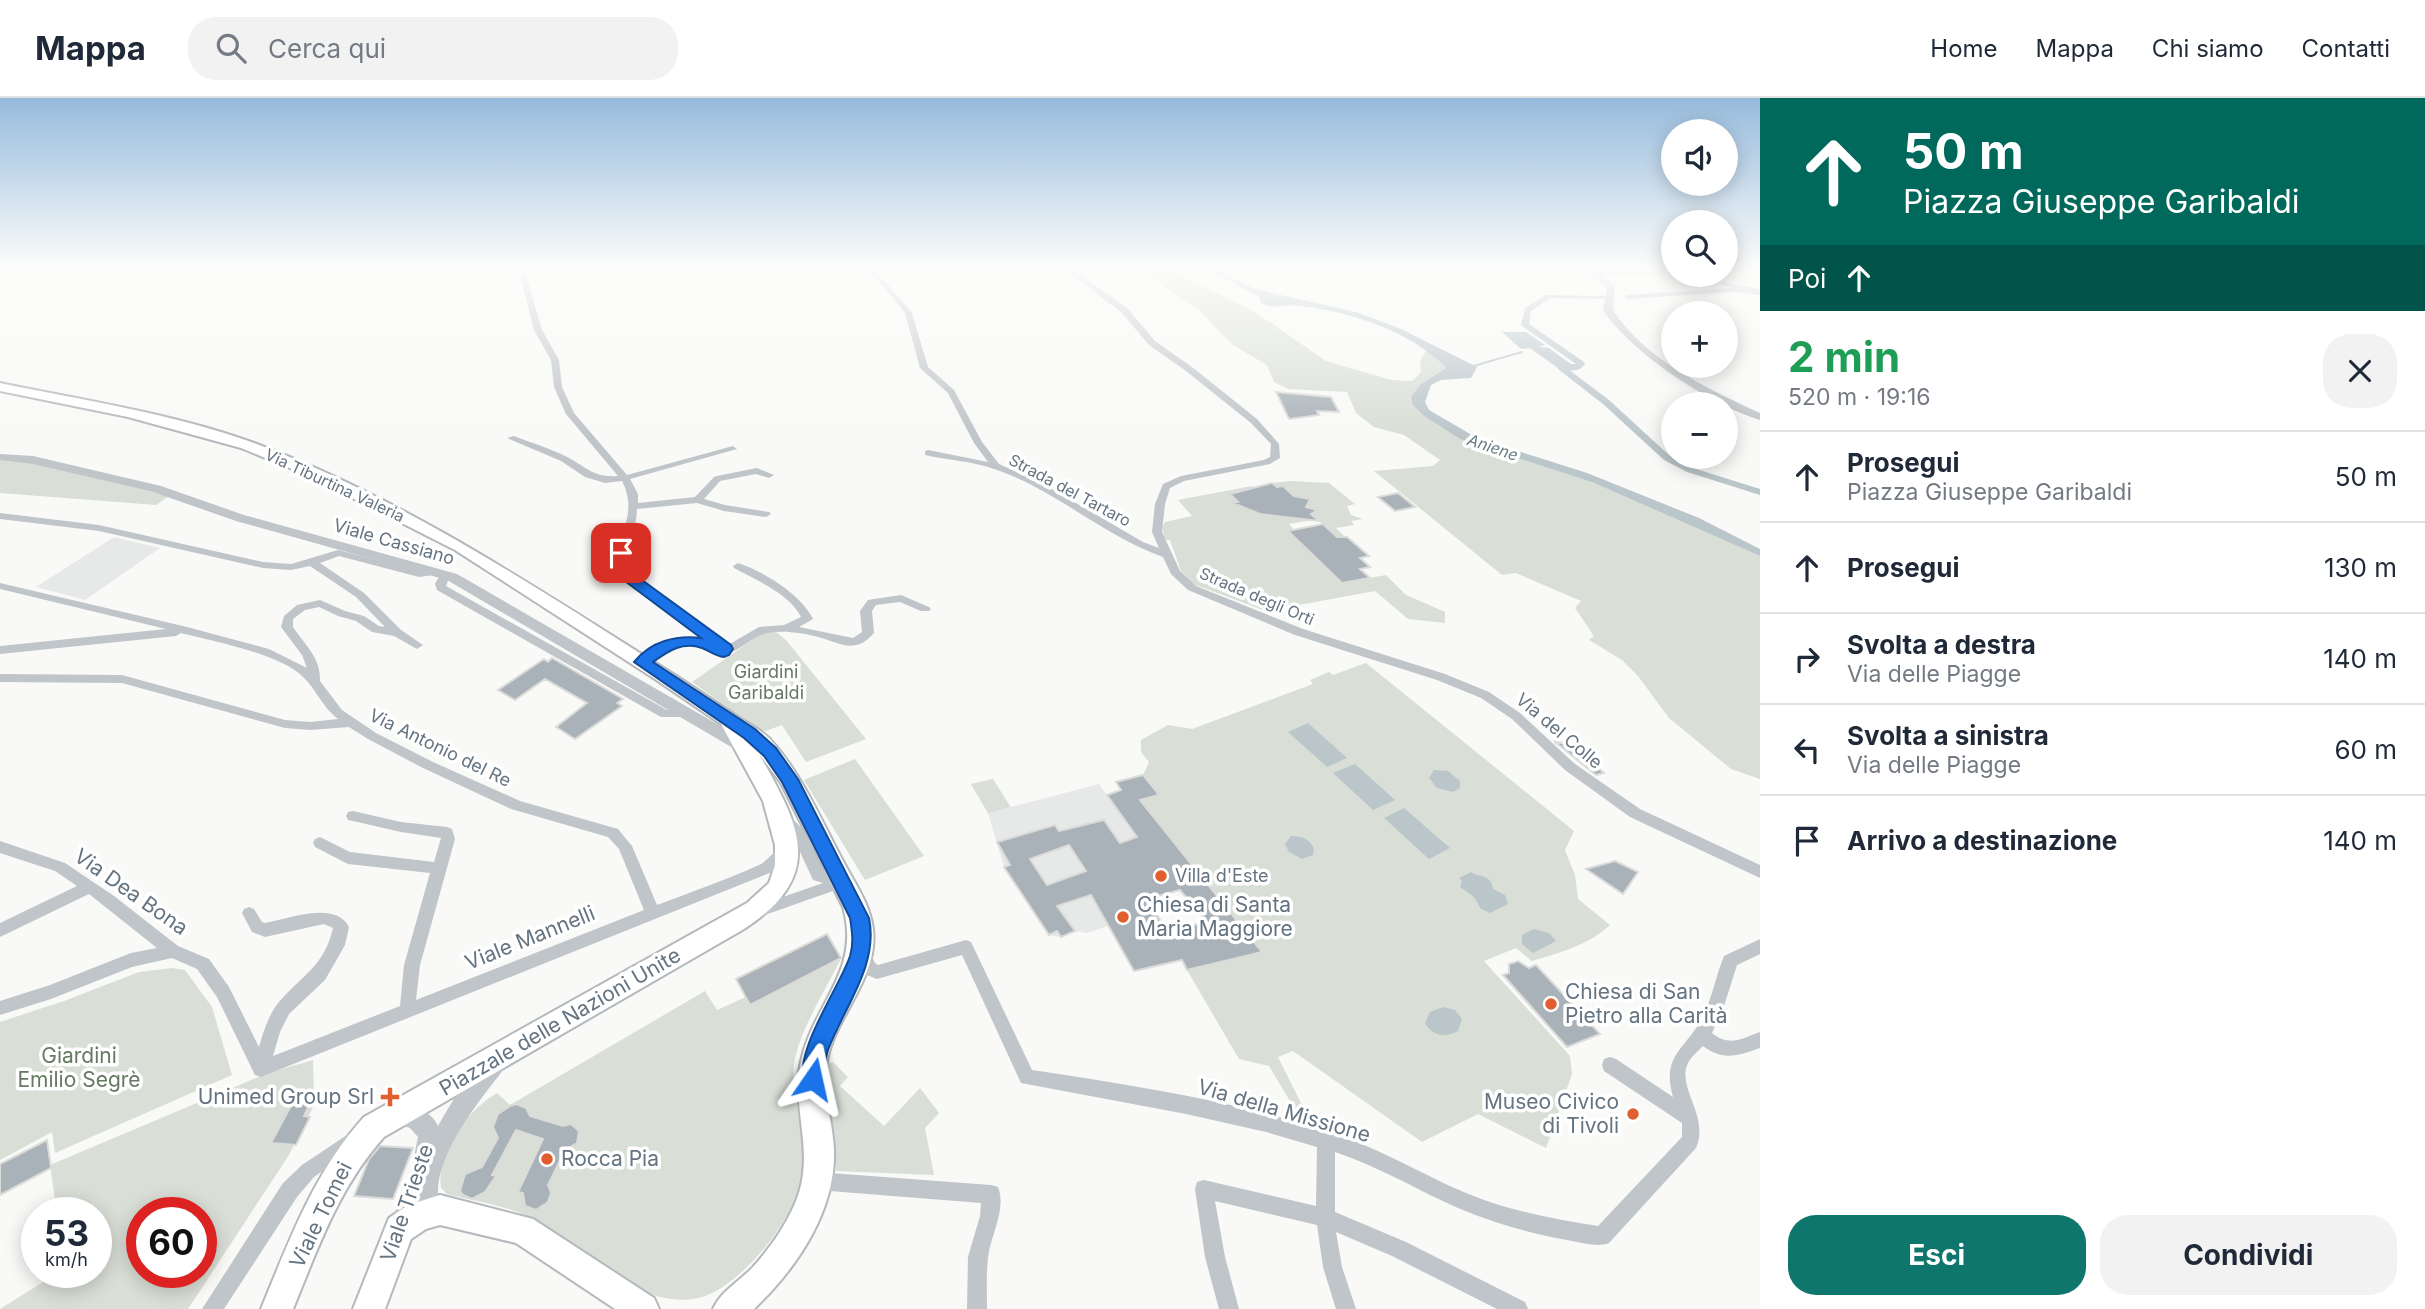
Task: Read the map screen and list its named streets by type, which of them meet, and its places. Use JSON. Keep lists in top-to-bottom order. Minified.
{"streets":{"main road":["Via Tiburtina Valeria","Piazzale delle Nazioni Unite","Viale Trieste","Viale Tomei"],"street":["Strada del Tartaro","Viale Cassiano","Strada degli Orti","Via del Colle","Via Antonio del Re","Via Dea Bona","Viale Mannelli","Via della Missione"]},"crossings":[["Via Tiburtina Valeria","Viale Mannelli"],["Strada del Tartaro","Strada degli Orti"],["Strada degli Orti","Via del Colle"],["Via Antonio del Re","Viale Mannelli"],["Via Dea Bona","Viale Mannelli"],["Viale Mannelli","Piazzale delle Nazioni Unite"],["Piazzale delle Nazioni Unite","Viale Trieste"],["Piazzale delle Nazioni Unite","Viale Tomei"],["Viale Trieste","Viale Tomei"]],"water":["Aniene"],"parks":["Giardini Garibaldi","Giardini Emilio Segrè"],"places":{"other":["Villa d'Este","Chiesa di Santa Maria Maggiore","Chiesa di San Pietro alla Carità","Museo Civico di Tivoli","Rocca Pia"],"health":["Unimed Group Srl"]},"page":{"header":"Mappa","search":"Cerca qui","nav":["Home","Mappa","Chi siamo","Contatti"],"turn":["50 m","Piazza Giuseppe Garibaldi"],"map_buttons":["+","−"],"then":"Poi","heading":["2 min","520 m · 19:16"],"list":[{"name":"Prosegui","note":"Piazza Giuseppe Garibaldi","value":"50 m"},{"name":"Prosegui","value":"130 m"},{"name":"Svolta a destra","note":"Via delle Piagge","value":"140 m"},{"name":"Svolta a sinistra","note":"Via delle Piagge","value":"60 m"},{"name":"Arrivo a destinazione","value":"140 m"}],"speed":"53 km/h","limit":"60","buttons":["Esci","Condividi"]}}
